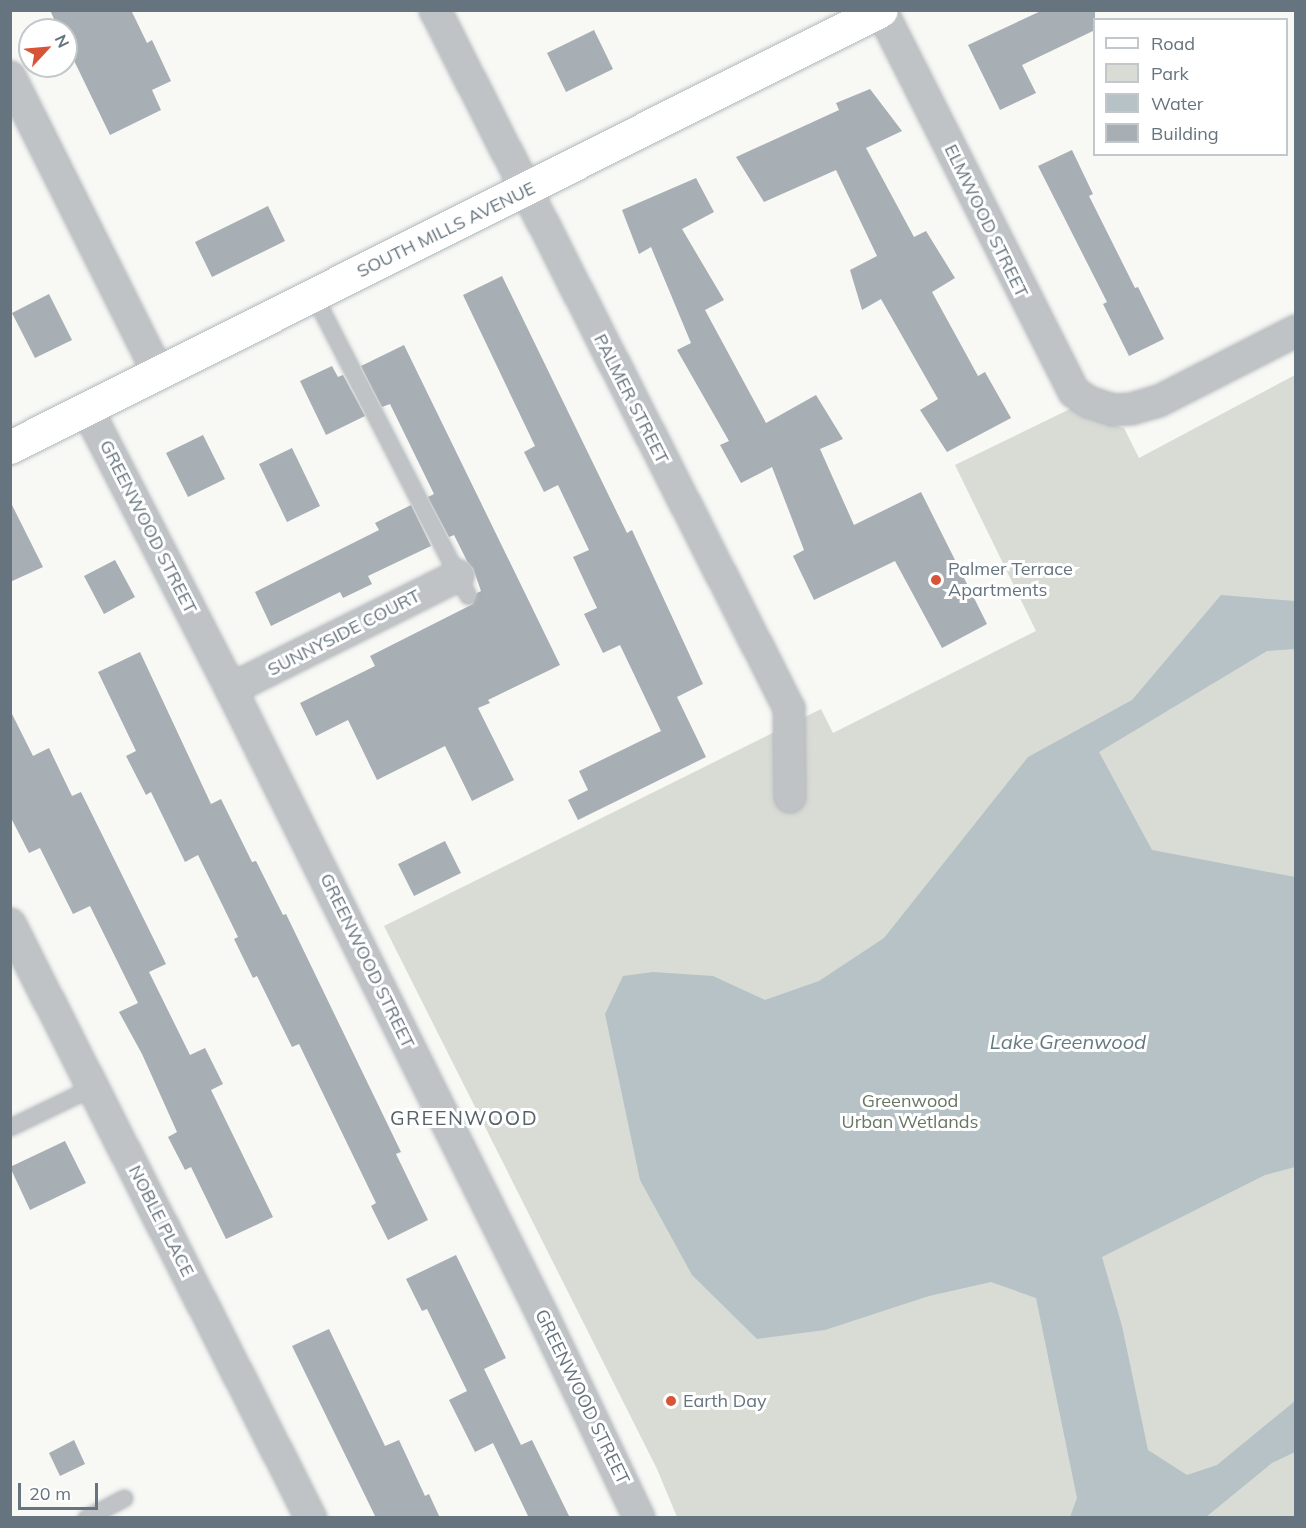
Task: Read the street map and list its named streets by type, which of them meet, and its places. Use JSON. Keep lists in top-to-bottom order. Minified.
{"streets":{"street":["ELMWOOD STREET","SOUTH MILLS AVENUE","PALMER STREET","GREENWOOD STREET","SUNNYSIDE COURT","NOBLE PLACE"]},"crossings":[["ELMWOOD STREET","SOUTH MILLS AVENUE"],["SOUTH MILLS AVENUE","PALMER STREET"],["SOUTH MILLS AVENUE","GREENWOOD STREET"],["GREENWOOD STREET","SUNNYSIDE COURT"]],"districts":["GREENWOOD"],"water":["Lake Greenwood"],"parks":["Greenwood Urban Wetlands"],"places":["Palmer Terrace Apartments","Earth Day"],"legend":["Road","Park","Water","Building"],"scale_bar":"20 m","north":"top right"}
